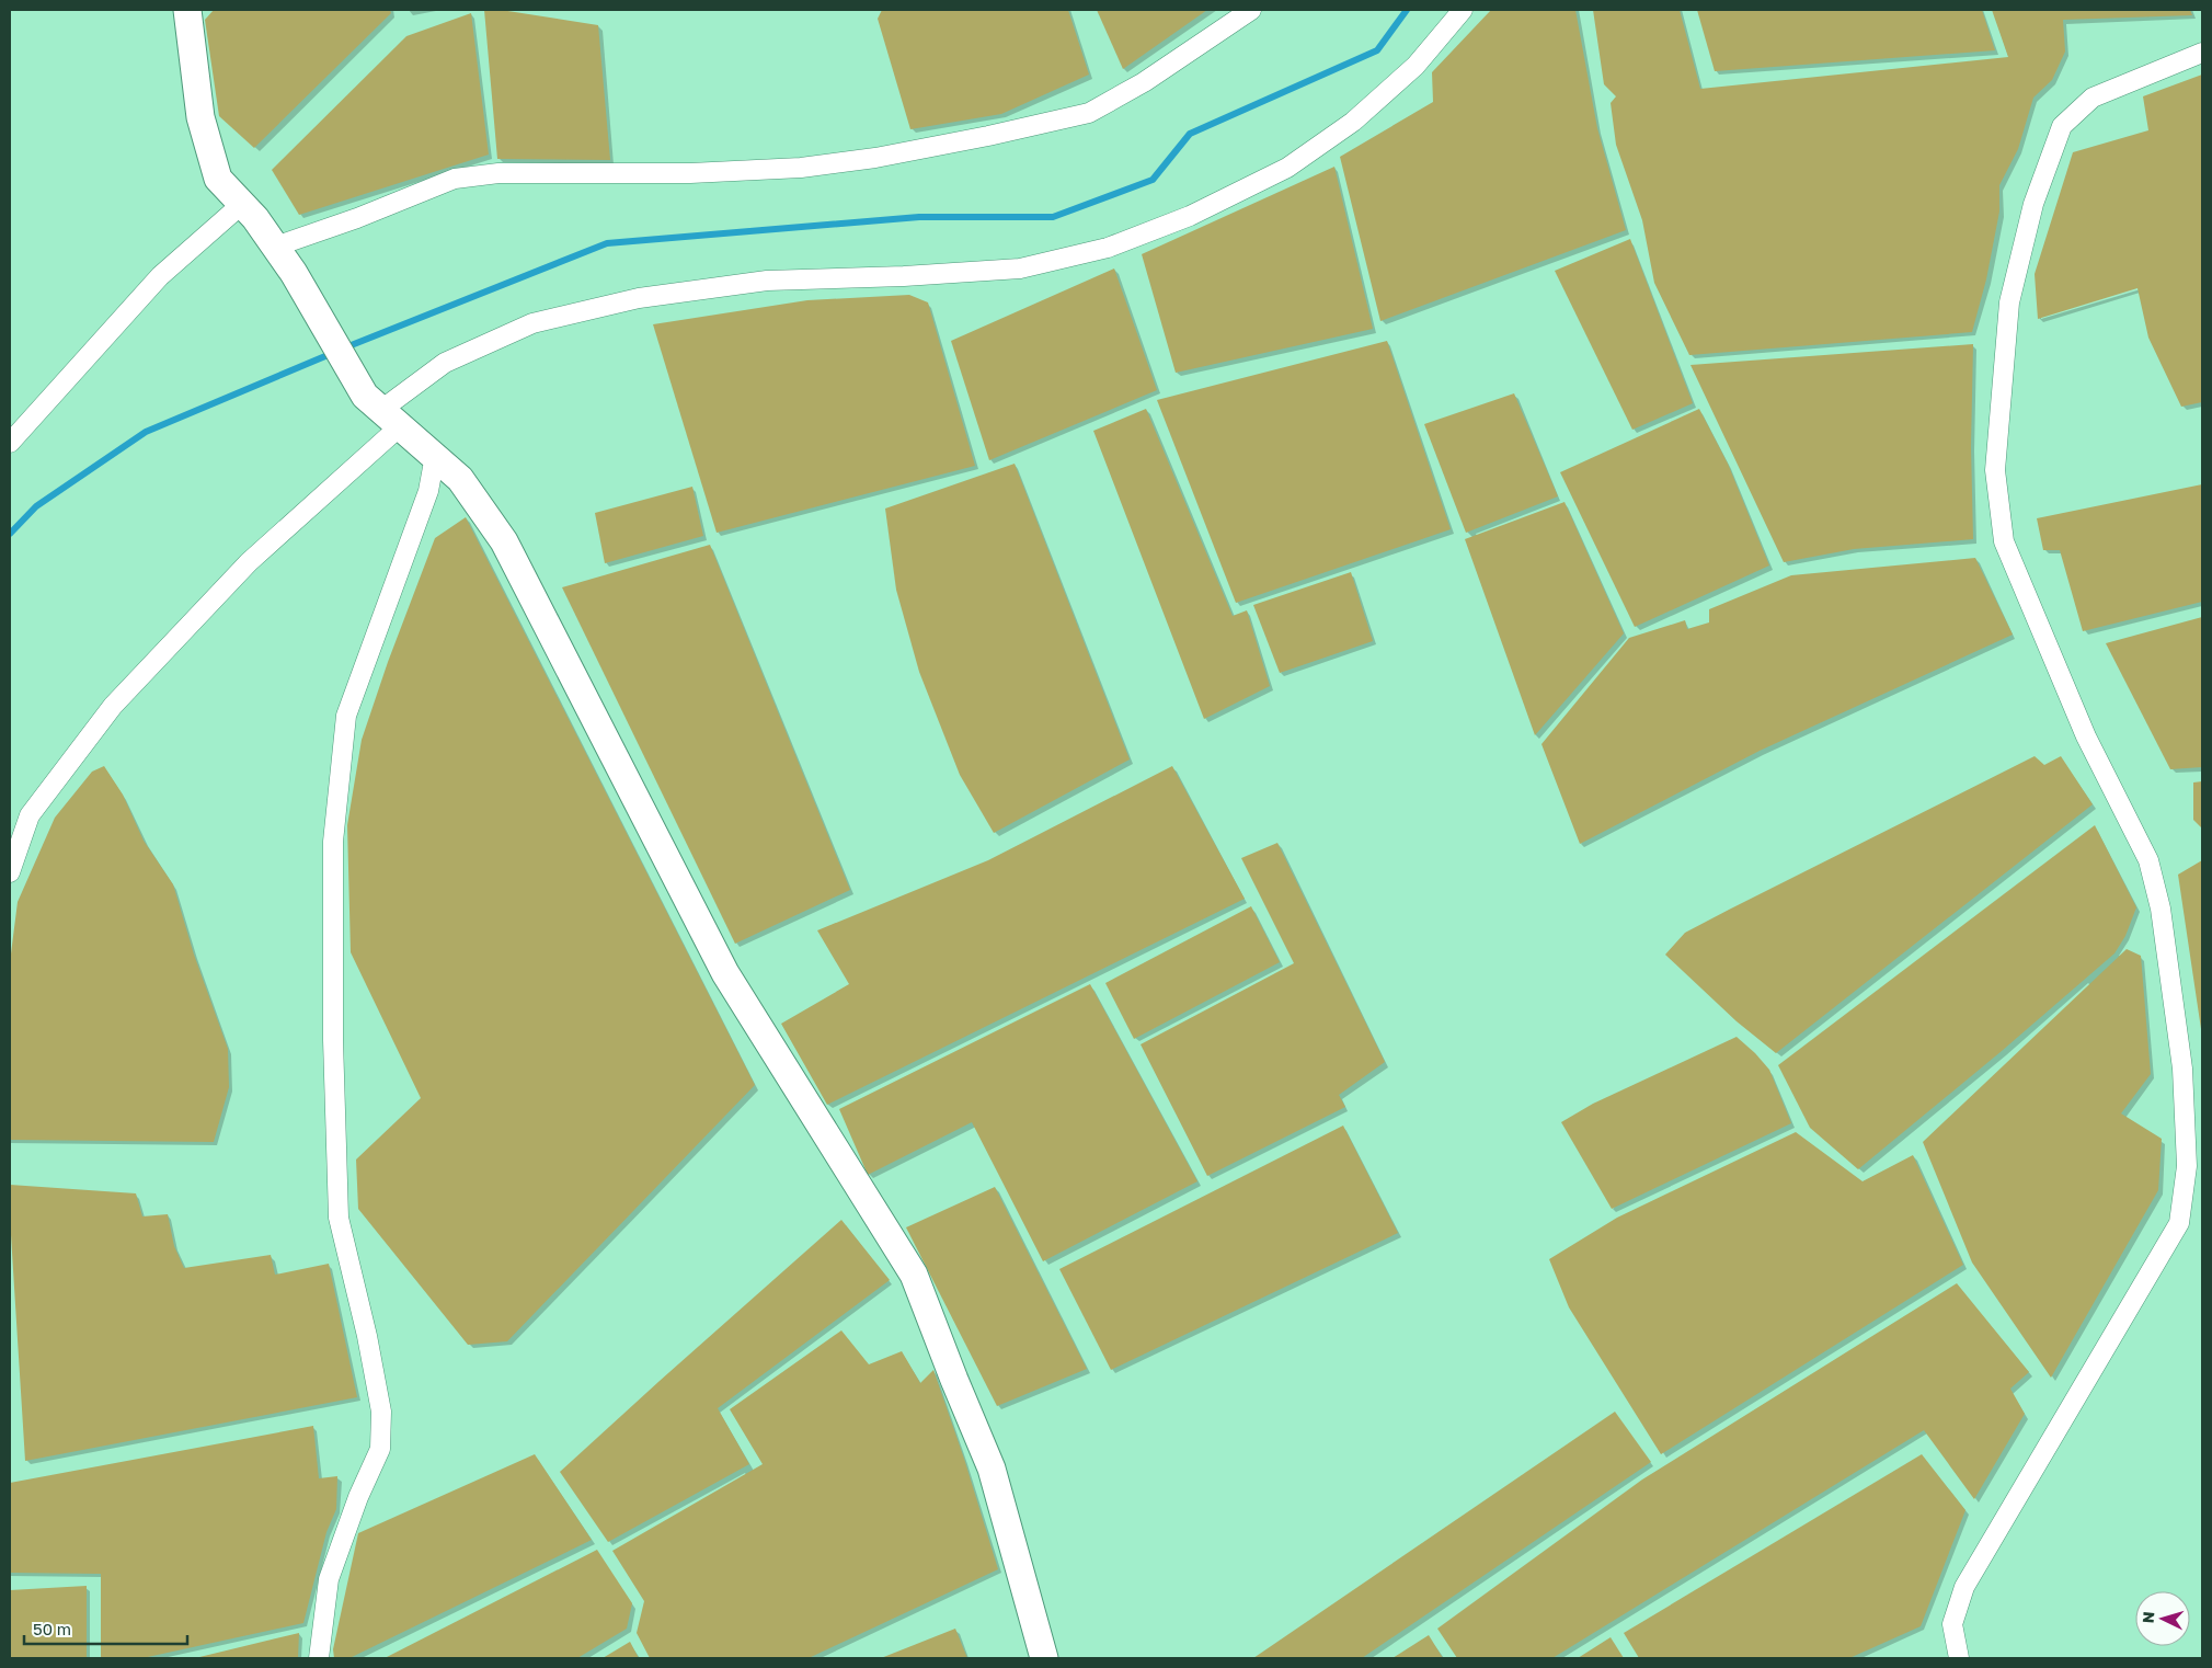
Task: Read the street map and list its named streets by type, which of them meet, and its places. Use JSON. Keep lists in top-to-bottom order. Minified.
{"scale_bar":"50 m","north":"left"}
